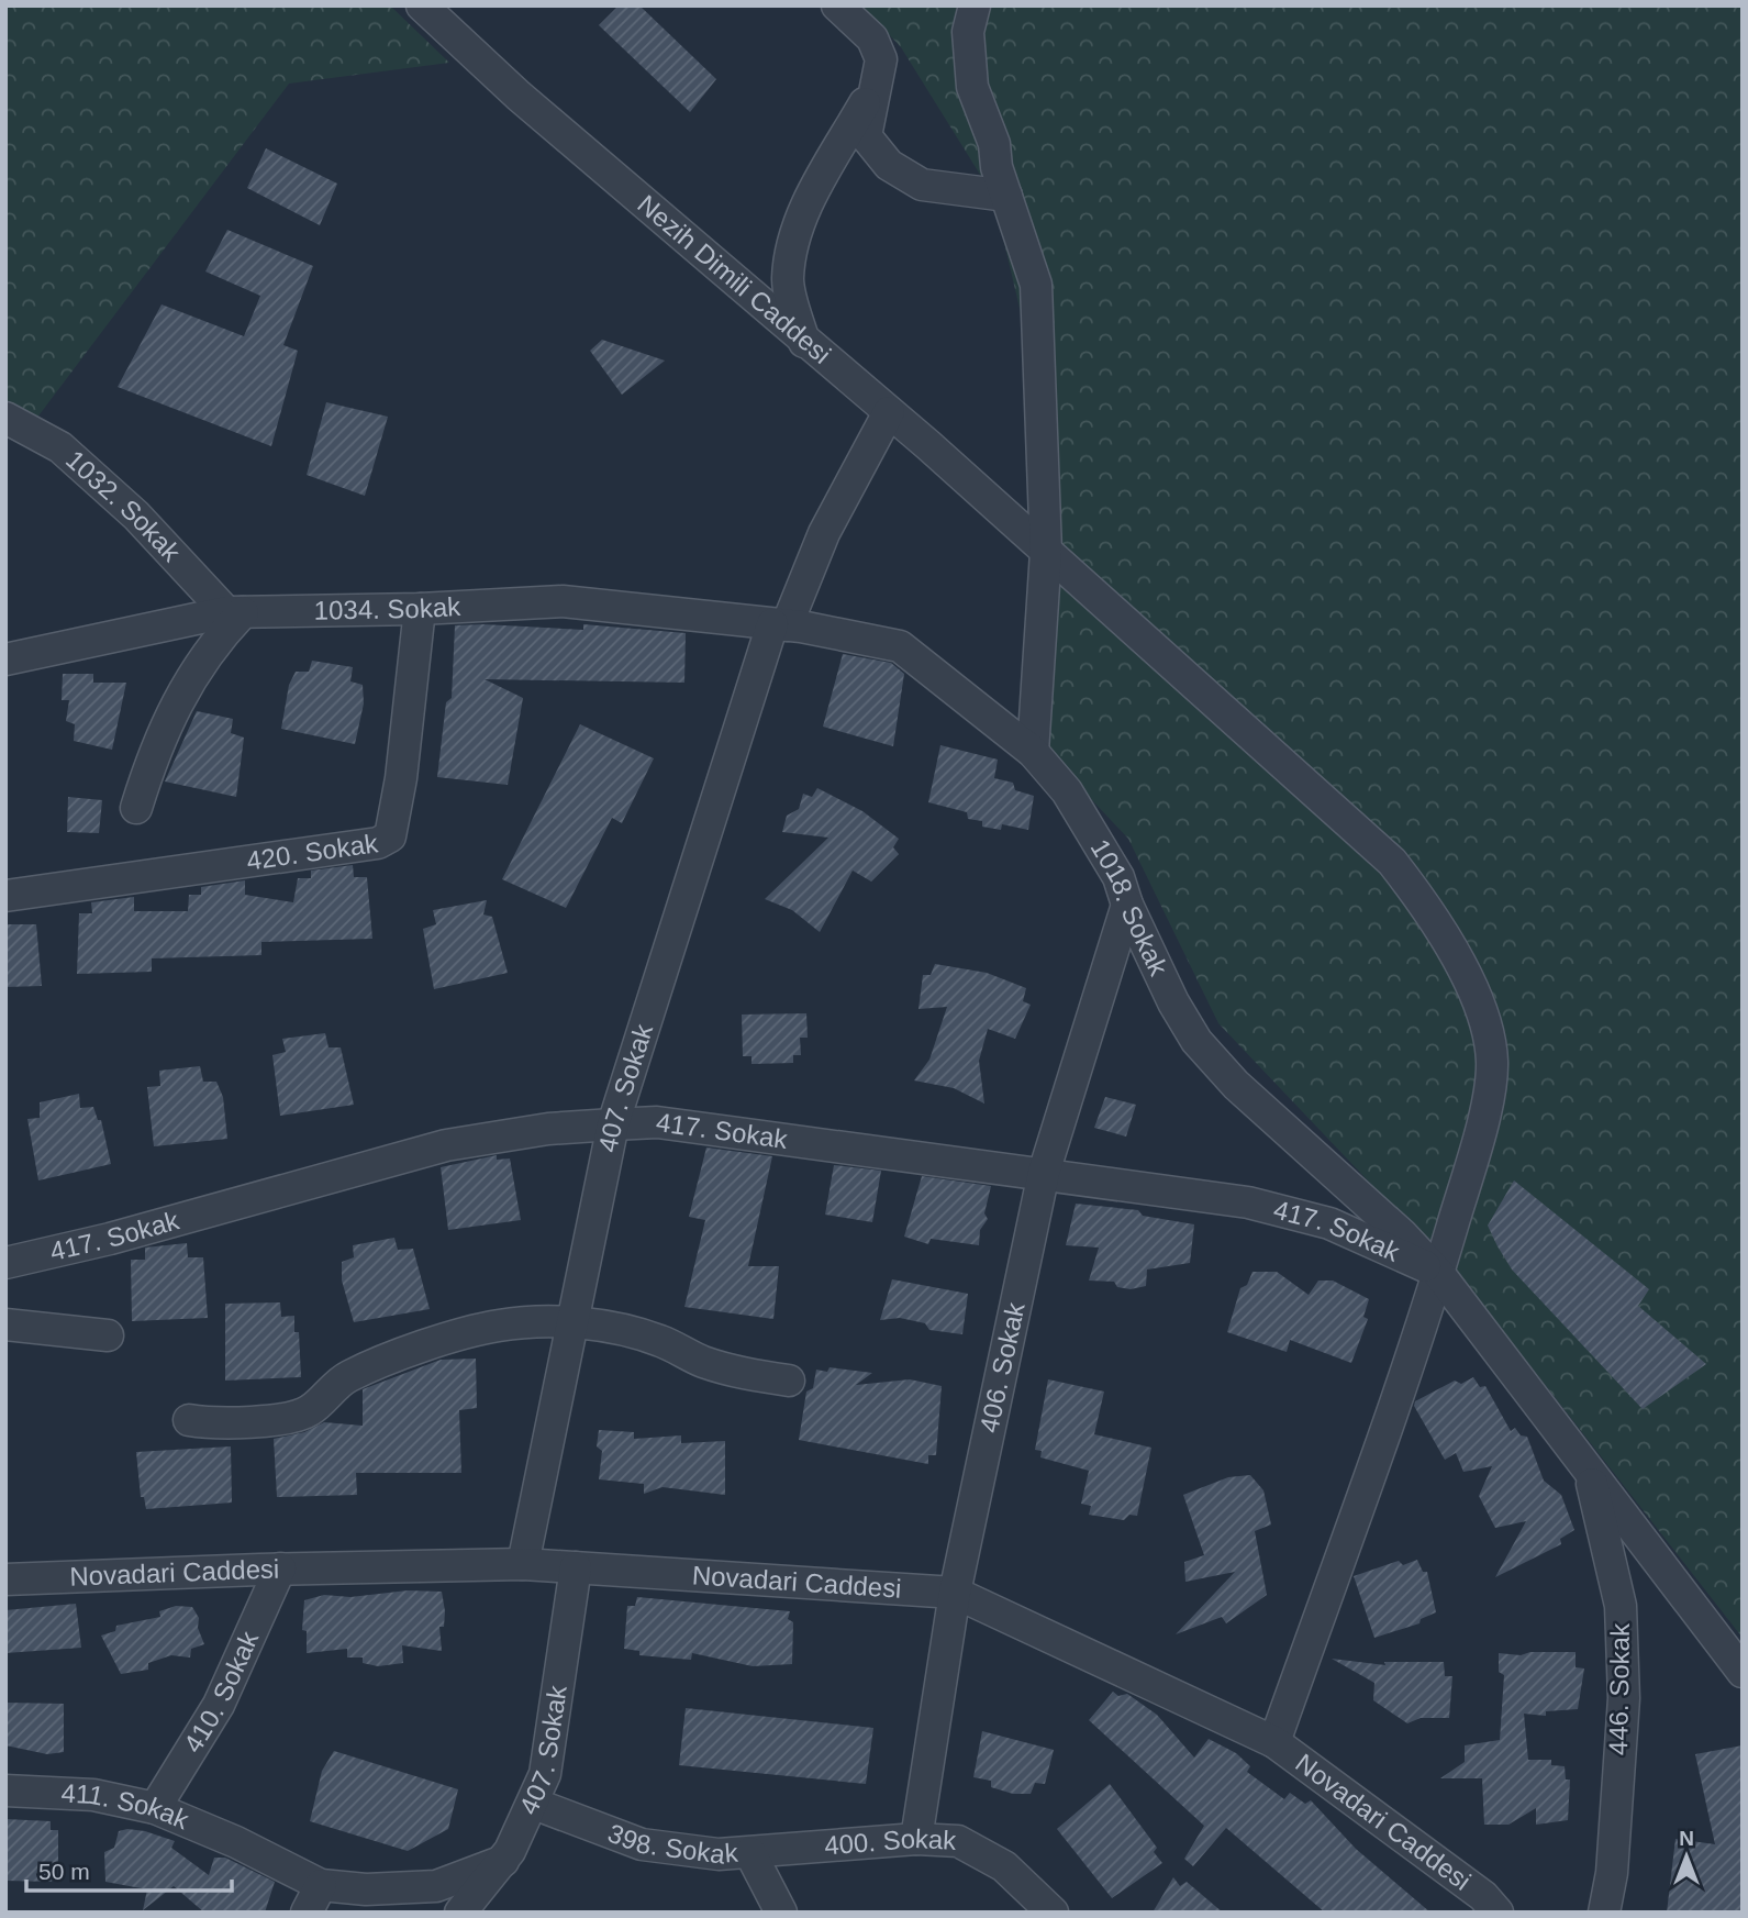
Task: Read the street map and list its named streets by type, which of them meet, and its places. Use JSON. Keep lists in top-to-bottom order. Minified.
{"streets":{"street":["Nezih Dimili Caddesi","1032. Sokak","1034. Sokak","420. Sokak","1018. Sokak","407. Sokak","417. Sokak","406. Sokak","Novadari Caddesi","446. Sokak","410. Sokak","411. Sokak","398. Sokak","400. Sokak"]},"crossings":[["Nezih Dimili Caddesi","1018. Sokak"],["Nezih Dimili Caddesi","407. Sokak"],["Nezih Dimili Caddesi","417. Sokak"],["Nezih Dimili Caddesi","Novadari Caddesi"],["1032. Sokak","1034. Sokak"],["1034. Sokak","420. Sokak"],["1034. Sokak","1018. Sokak"],["1034. Sokak","407. Sokak"],["1018. Sokak","407. Sokak"],["1018. Sokak","417. Sokak"],["1018. Sokak","406. Sokak"],["1018. Sokak","446. Sokak"],["407. Sokak","417. Sokak"],["407. Sokak","Novadari Caddesi"],["407. Sokak","411. Sokak"],["407. Sokak","398. Sokak"],["417. Sokak","406. Sokak"],["406. Sokak","Novadari Caddesi"],["406. Sokak","400. Sokak"],["Novadari Caddesi","410. Sokak"],["410. Sokak","411. Sokak"],["398. Sokak","400. Sokak"]],"scale_bar":"50 m","north":"top"}
